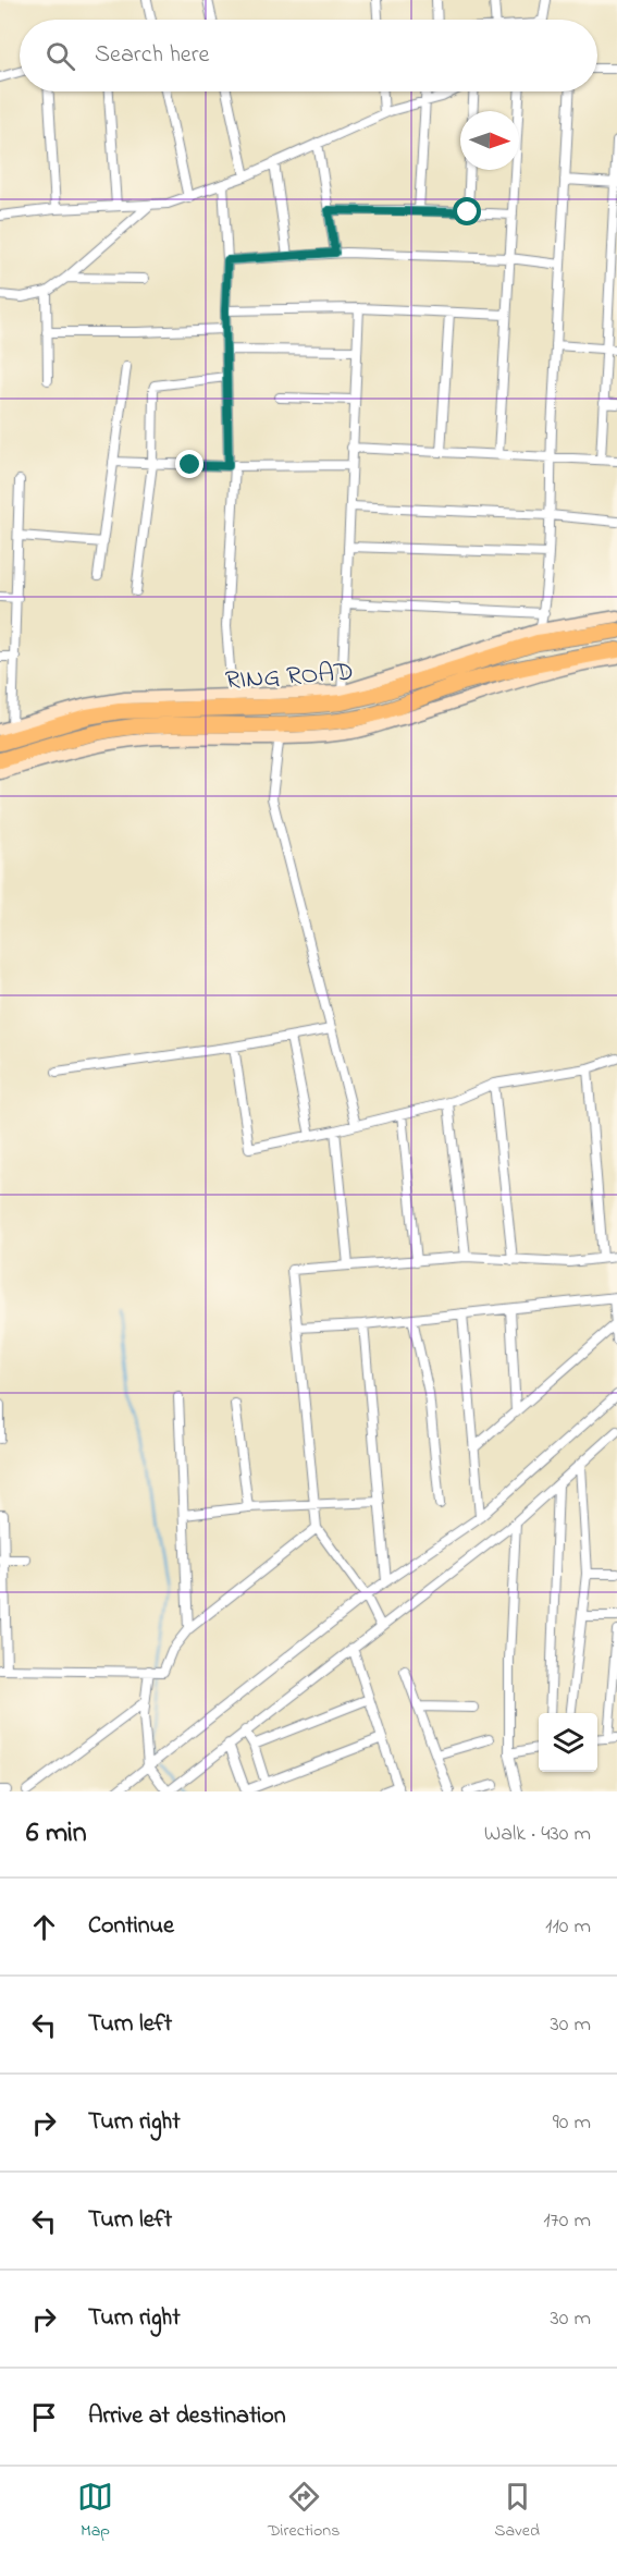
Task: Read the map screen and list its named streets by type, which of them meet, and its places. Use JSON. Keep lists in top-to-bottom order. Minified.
{"streets":{"highway":["RING ROAD"]},"north":"right","page":{"search":"Search here","heading":["6 min","Walk · 430 m"],"list":[["Continue","110 m"],["Turn left","30 m"],["Turn right","90 m"],["Turn left","170 m"],["Turn right","30 m"],"Arrive at destination"],"nav":["Map","Directions","Saved"]}}
